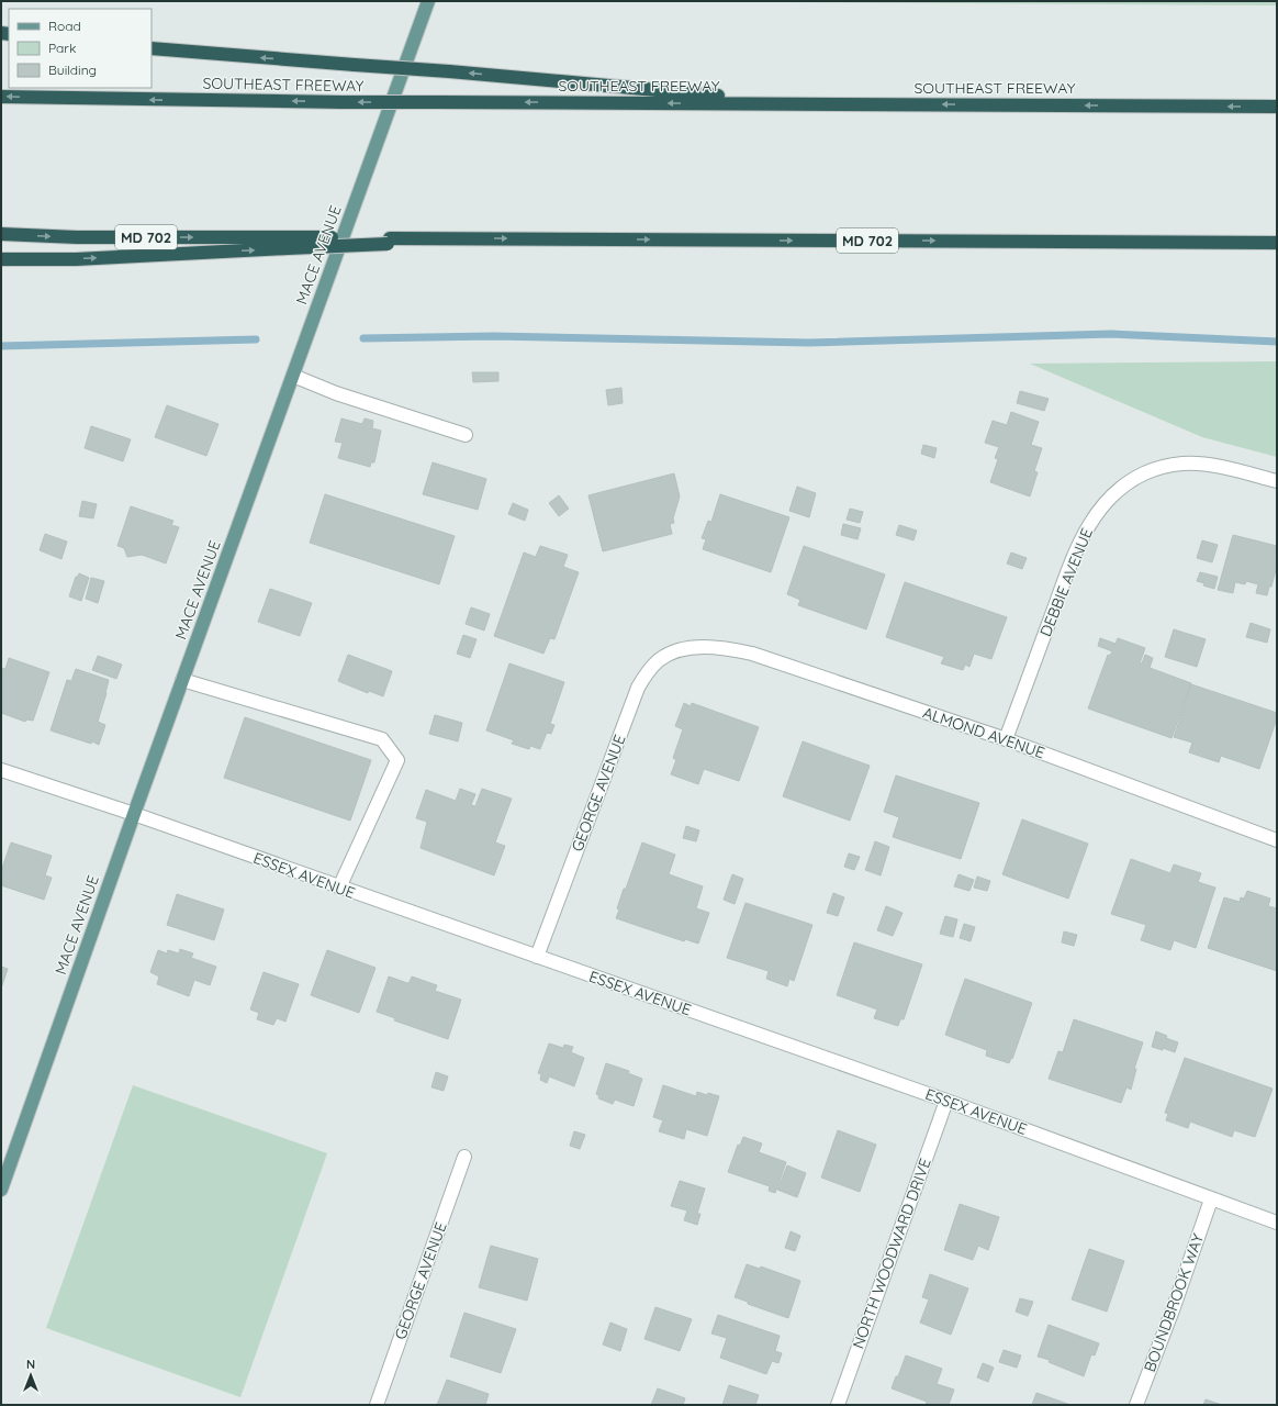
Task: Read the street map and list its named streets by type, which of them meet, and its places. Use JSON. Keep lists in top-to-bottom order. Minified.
{"streets":{"highway":["SOUTHEAST FREEWAY","MD 702"],"main road":["MACE AVENUE"],"street":["DEBBIE AVENUE","ALMOND AVENUE","GEORGE AVENUE","ESSEX AVENUE","NORTH WOODWARD DRIVE","BOUNDBROOK WAY"]},"crossings":[["MACE AVENUE","ESSEX AVENUE"],["DEBBIE AVENUE","ALMOND AVENUE"],["ALMOND AVENUE","GEORGE AVENUE"],["GEORGE AVENUE","ESSEX AVENUE"],["ESSEX AVENUE","NORTH WOODWARD DRIVE"],["ESSEX AVENUE","BOUNDBROOK WAY"]],"legend":["Road","Park","Building"],"north":"top"}
